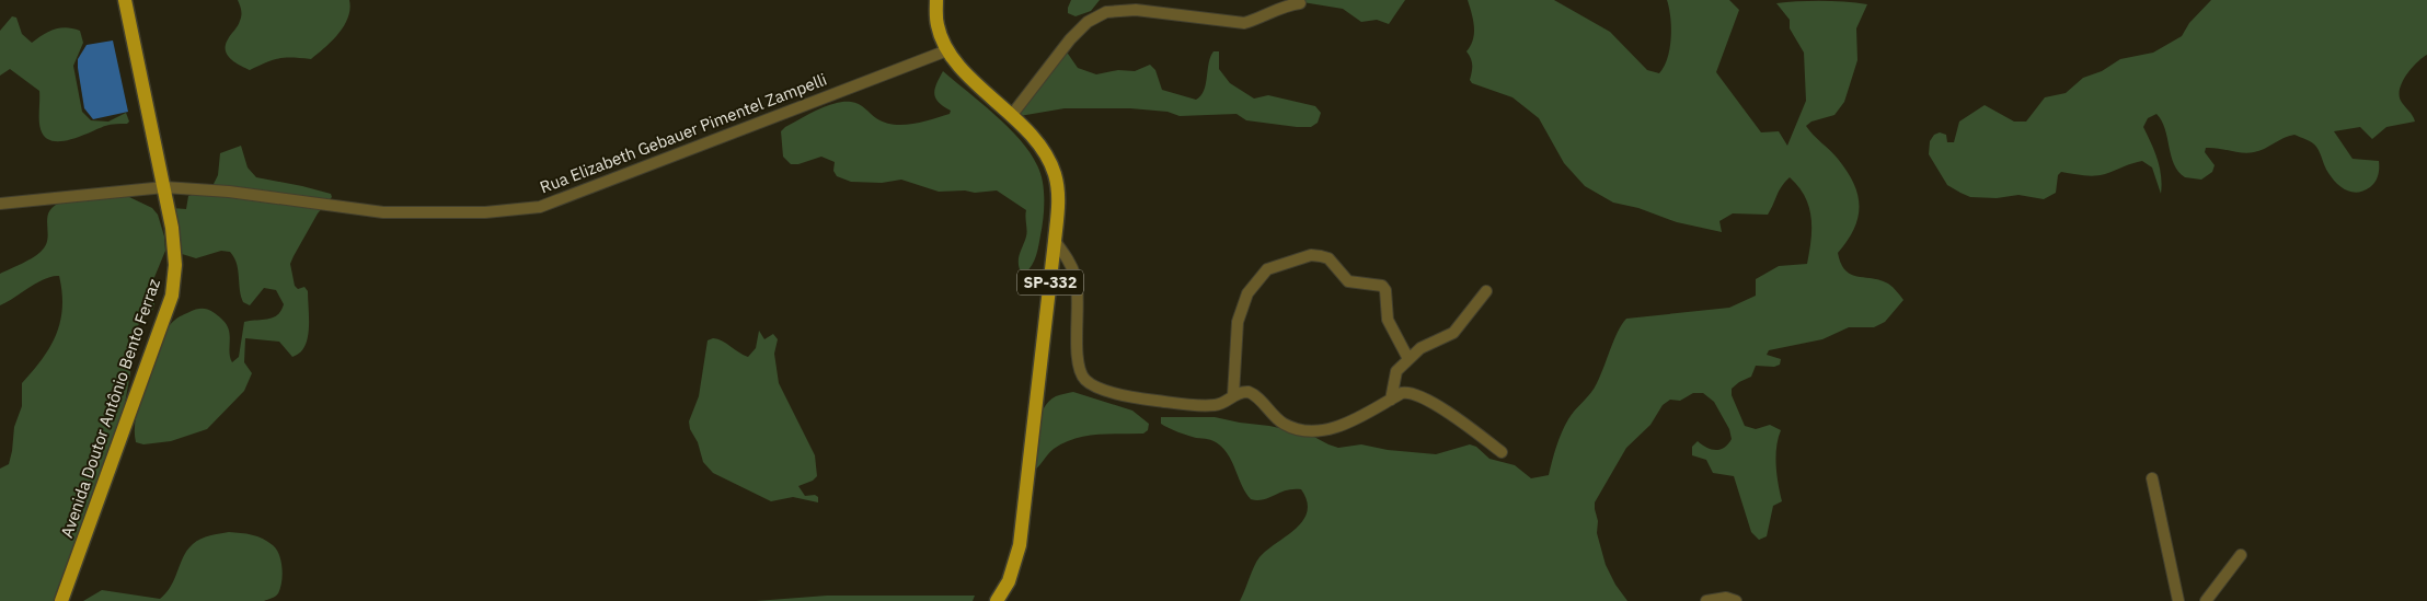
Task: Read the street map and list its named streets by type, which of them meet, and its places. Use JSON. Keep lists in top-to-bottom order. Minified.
{"streets":{"main road":["SP-332","Avenida Doutor Antônio Bento Ferraz"],"street":["Rua Elizabeth Gebauer Pimentel Zampelli"]},"crossings":[["Rua Elizabeth Gebauer Pimentel Zampelli","SP-332"],["Rua Elizabeth Gebauer Pimentel Zampelli","Avenida Doutor Antônio Bento Ferraz"]]}
